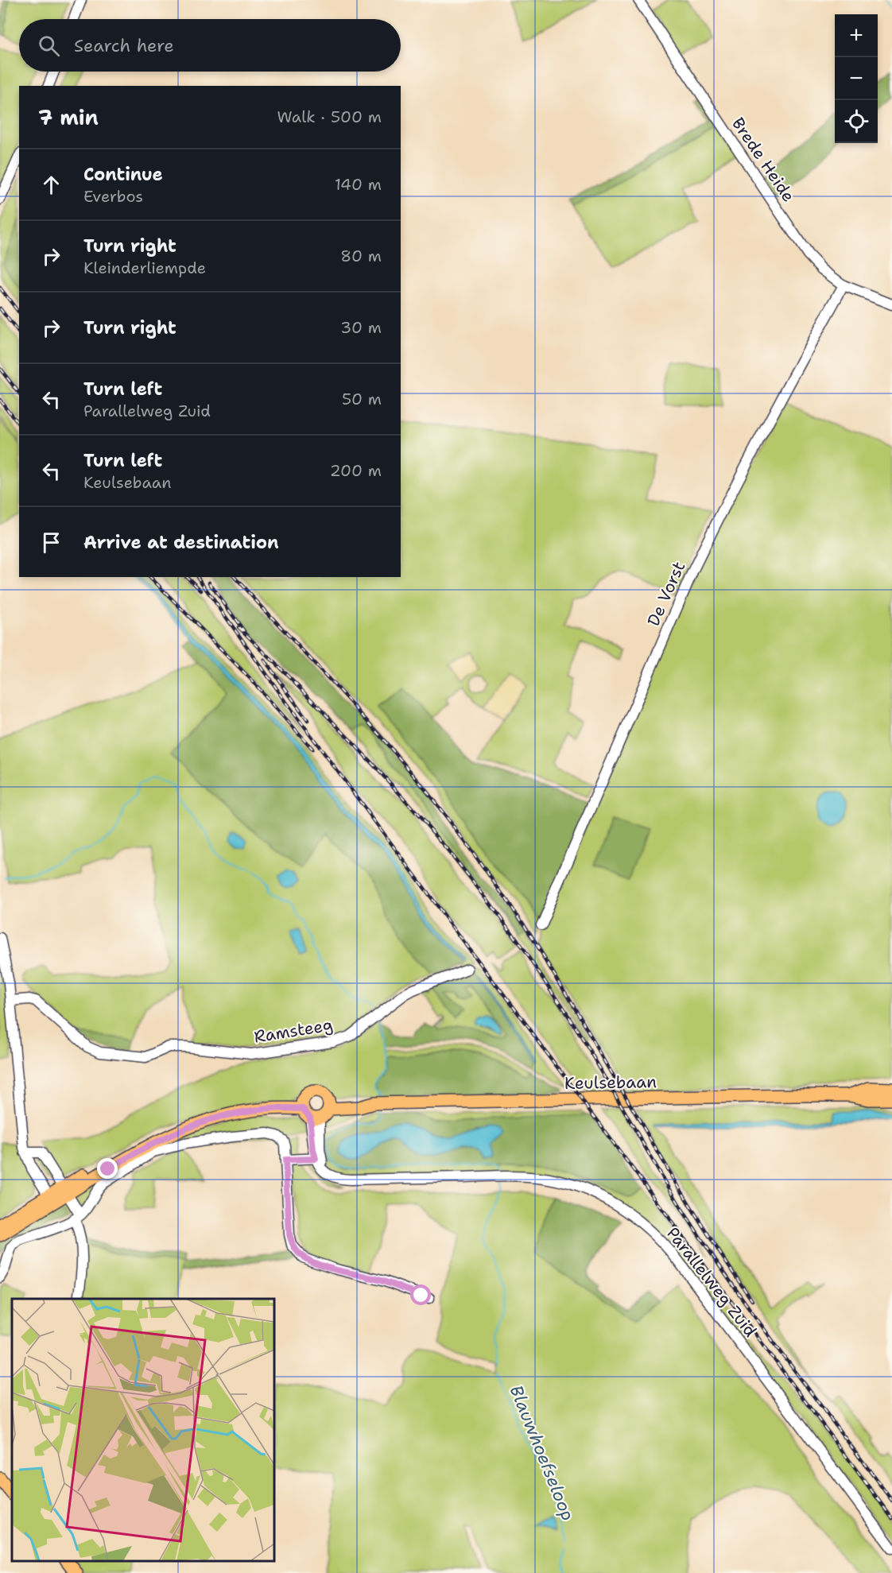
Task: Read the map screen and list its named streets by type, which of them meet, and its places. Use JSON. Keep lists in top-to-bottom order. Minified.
{"streets":{"main road":["Keulsebaan"],"street":["Brede Heide","De Vorst","Ramsteeg","Parallelweg Zuid"]},"crossings":[["Brede Heide","De Vorst"],["Keulsebaan","Parallelweg Zuid"]],"water":["Blauwhoefseloop"],"page":{"map_buttons":["+","−"],"search":"Search here","heading":["7 min","Walk · 500 m"],"list":[["Continue","Everbos","140 m"],["Turn right","Kleinderliempde","80 m"],["Turn right","30 m"],["Turn left","Parallelweg Zuid","50 m"],["Turn left","Keulsebaan","200 m"],"Arrive at destination"]}}
